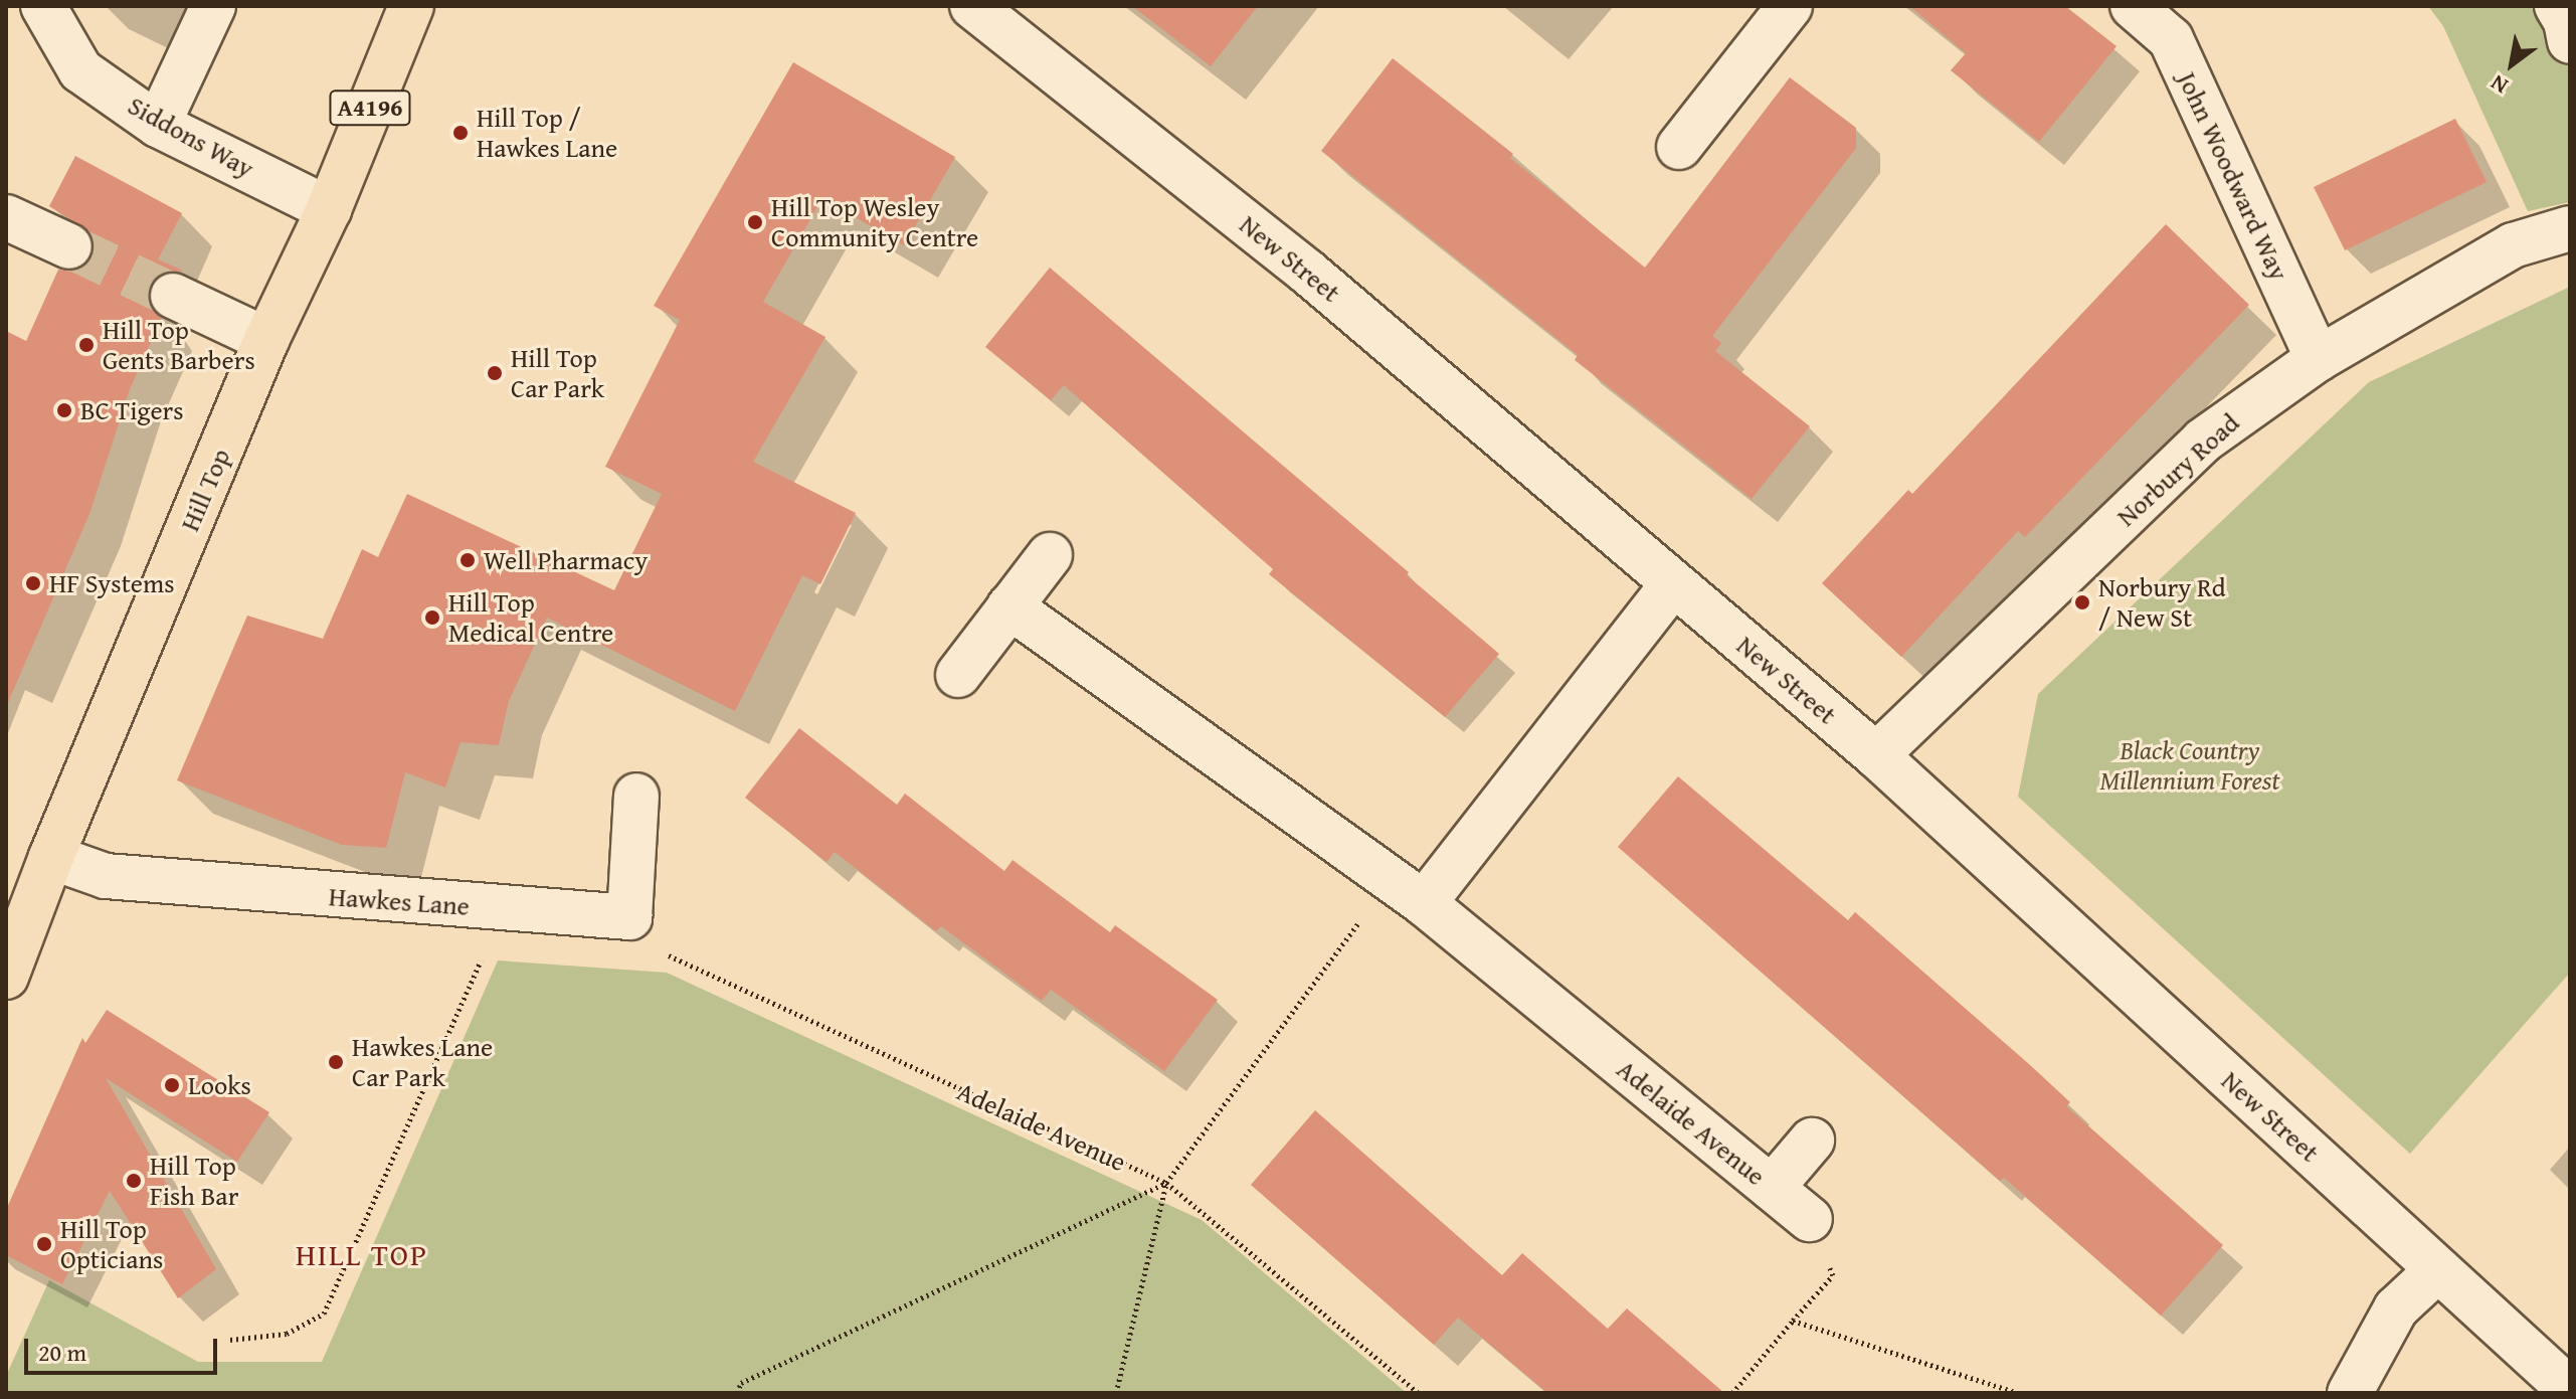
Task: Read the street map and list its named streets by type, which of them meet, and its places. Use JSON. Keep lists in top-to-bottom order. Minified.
{"streets":{"main road":["A4196","Hill Top"],"street":["Siddons Way","John Woodward Way","New Street","Norbury Road","Hawkes Lane","Adelaide Avenue"]},"crossings":[["Siddons Way","Hill Top"],["John Woodward Way","Norbury Road"],["New Street","Norbury Road"],["Hill Top","Hawkes Lane"],["Hawkes Lane","Adelaide Avenue"]],"districts":["HILL TOP"],"parks":["Black Country Millennium Forest"],"places":["Hill Top / Hawkes Lane","Hill Top Wesley Community Centre","Hill Top Gents Barbers","Hill Top Car Park","BC Tigers","Well Pharmacy","HF Systems","Norbury Rd / New St","Hill Top Medical Centre","Hawkes Lane Car Park","Looks","Hill Top Fish Bar","Hill Top Opticians"],"scale_bar":"20 m","north":"bottom left"}
